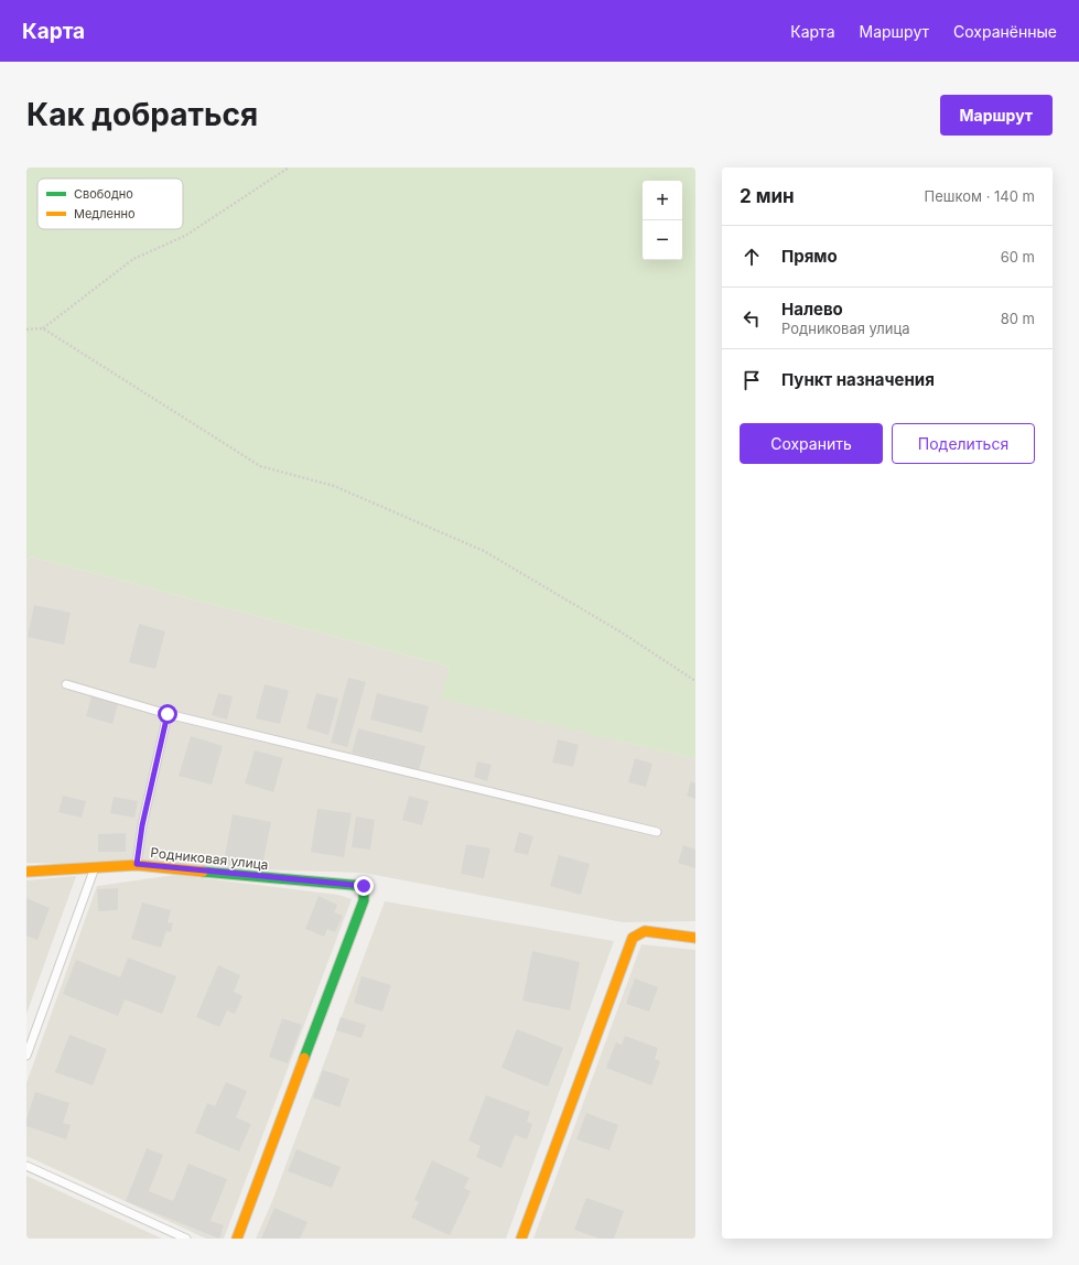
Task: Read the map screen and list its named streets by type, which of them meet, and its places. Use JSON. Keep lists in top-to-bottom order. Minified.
{"streets":{"street":["Родниковая улица"]},"legend":["Свободно","Медленно"],"page":{"header":"Карта","nav":["Карта","Маршрут","Сохранённые"],"buttons":["Маршрут",["Сохранить","Поделиться"]],"title":"Как добраться","heading":["2 мин","Пешком · 140 m"],"map_buttons":["+","−"],"list":[["Прямо","60 m"],["Налево","Родниковая улица","80 m"],"Пункт назначения"]}}
